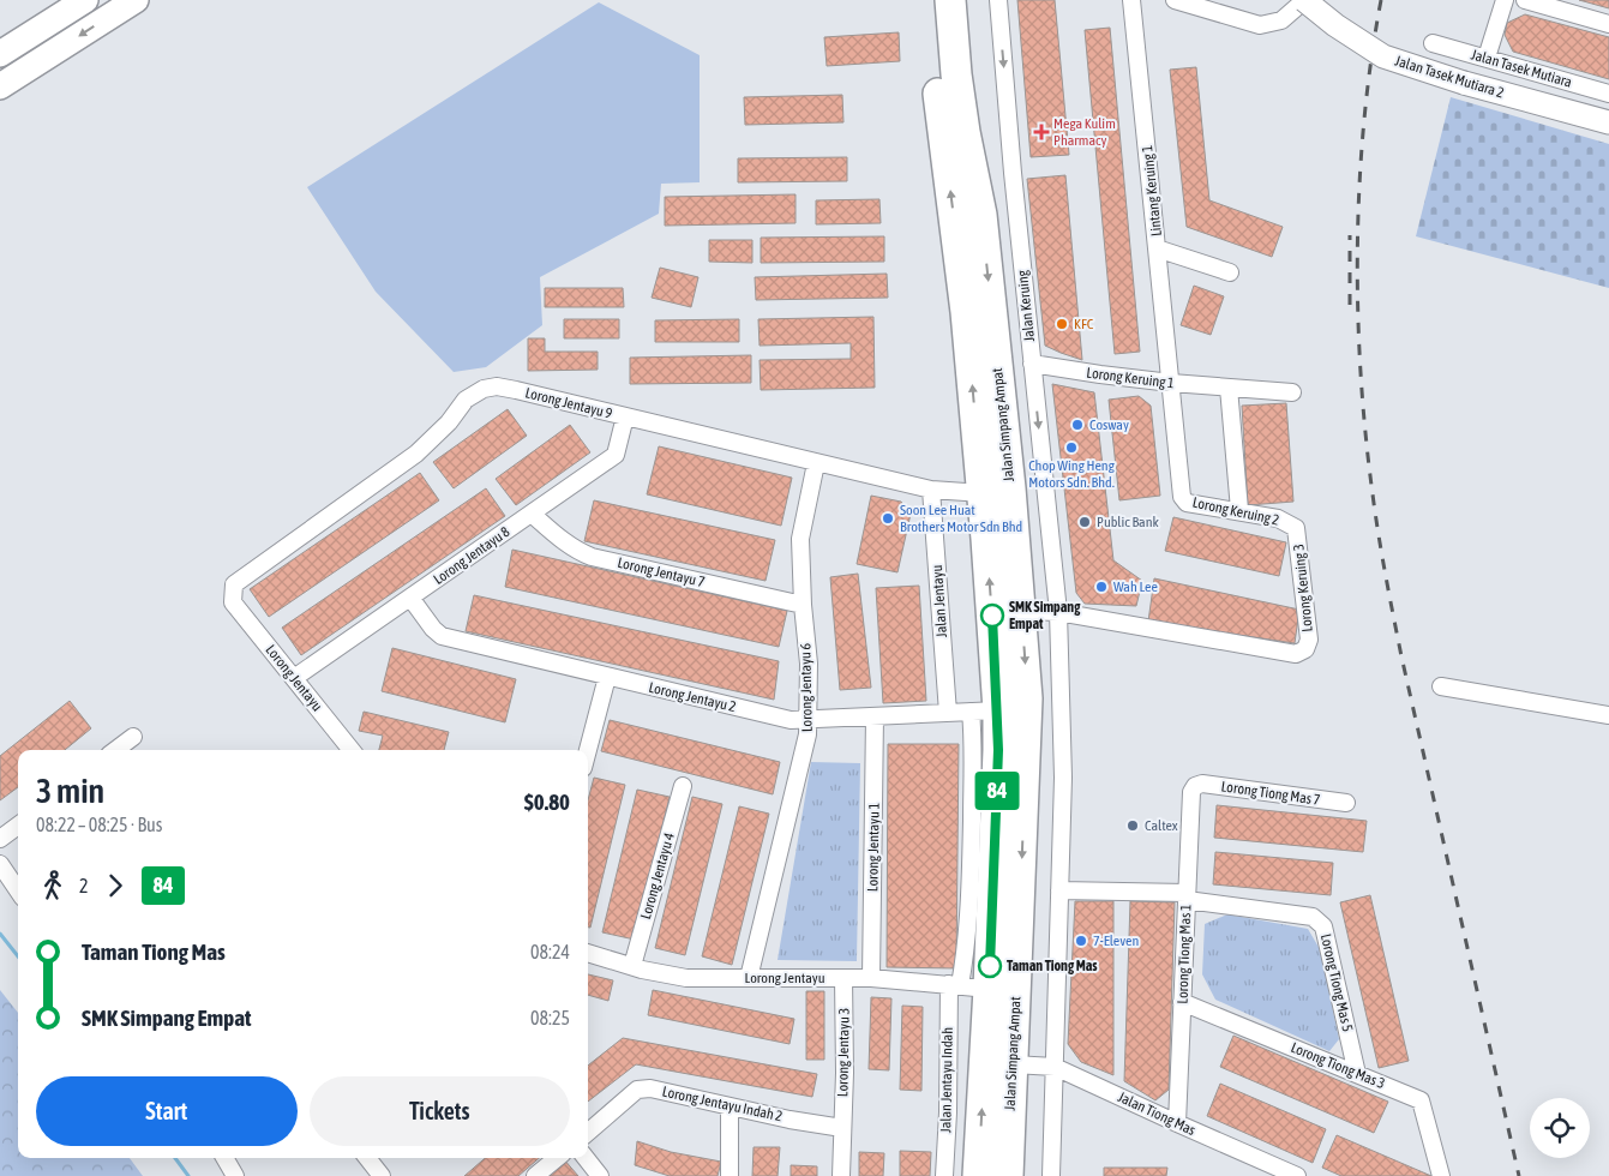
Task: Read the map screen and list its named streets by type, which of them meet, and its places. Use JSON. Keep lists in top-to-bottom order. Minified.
{"streets":{"highway":["Jalan Simpang Ampat"],"street":["Jalan Tasek Mutiara","Jalan Tasek Mutiara 2","Lintang Keruing 1","Jalan Keruing","Lorong Keruing 1","Lorong Jentayu 9","Lorong Keruing 2","Lorong Jentayu 8","Lorong Jentayu 7","Lorong Keruing 3","Jalan Jentayu","Lorong Jentayu","Lorong Jentayu 6","Lorong Jentayu 2","Lorong Tiong Mas 7","Lorong Jentayu 1","Lorong Jentayu 4","Lorong Tiong Mas 1","Lorong Tiong Mas 5","Lorong Jentayu 3","Lorong Tiong Mas 3","Jalan Jentayu Indah","Lorong Jentayu Indah 2","Jalan Tiong Mas"]},"crossings":[["Lintang Keruing 1","Lorong Keruing 1"],["Lintang Keruing 1","Lorong Keruing 2"],["Jalan Keruing","Lorong Keruing 1"],["Jalan Keruing","Lorong Keruing 3"],["Jalan Keruing","Jalan Tiong Mas"],["Lorong Keruing 1","Lorong Keruing 2"],["Lorong Jentayu 9","Jalan Simpang Ampat"],["Lorong Jentayu 9","Lorong Jentayu 8"],["Lorong Jentayu 9","Jalan Jentayu"],["Lorong Jentayu 9","Lorong Jentayu"],["Lorong Jentayu 9","Lorong Jentayu 6"],["Jalan Simpang Ampat","Lorong Jentayu"],["Jalan Simpang Ampat","Lorong Jentayu 2"],["Jalan Simpang Ampat","Jalan Jentayu Indah"],["Jalan Simpang Ampat","Jalan Tiong Mas"],["Lorong Keruing 2","Lorong Keruing 3"],["Lorong Jentayu 8","Lorong Jentayu 7"],["Lorong Jentayu 8","Lorong Jentayu"],["Lorong Jentayu 8","Lorong Jentayu 2"],["Lorong Jentayu 7","Lorong Jentayu 6"],["Jalan Jentayu","Lorong Jentayu 2"],["Lorong Jentayu","Lorong Jentayu 6"],["Lorong Jentayu","Lorong Jentayu 1"],["Lorong Jentayu","Lorong Jentayu 4"],["Lorong Jentayu","Lorong Jentayu 3"],["Lorong Jentayu","Jalan Jentayu Indah"],["Lorong Jentayu 6","Lorong Jentayu 2"],["Lorong Jentayu 2","Lorong Jentayu 1"],["Lorong Tiong Mas 7","Lorong Tiong Mas 1"],["Lorong Tiong Mas 1","Lorong Tiong Mas 5"],["Lorong Tiong Mas 1","Lorong Tiong Mas 3"],["Lorong Tiong Mas 1","Jalan Tiong Mas"],["Lorong Tiong Mas 5","Lorong Tiong Mas 3"],["Lorong Jentayu 3","Lorong Jentayu Indah 2"]],"one_way":["Jalan Keruing"],"places":{"health":["Mega Kulim Pharmacy"],"other":["KFC","Cosway","Chop Wing Heng Motors Sdn. Bhd.","Soon Lee Huat Brothers Motor Sdn Bhd","Public Bank","Wah Lee","SMK Simpang Empat","Caltex","7-Eleven","Taman Tiong Mas"]},"lines":["bus line 84"],"page":{"on_map":"84","heading":["3 min","08:22 – 08:25 · Bus","$0.80"],"legs":["2","84"],"list":[{"name":"Taman Tiong Mas","value":"08:24"},{"name":"SMK Simpang Empat","value":"08:25"}],"buttons":["Start","Tickets"]}}
